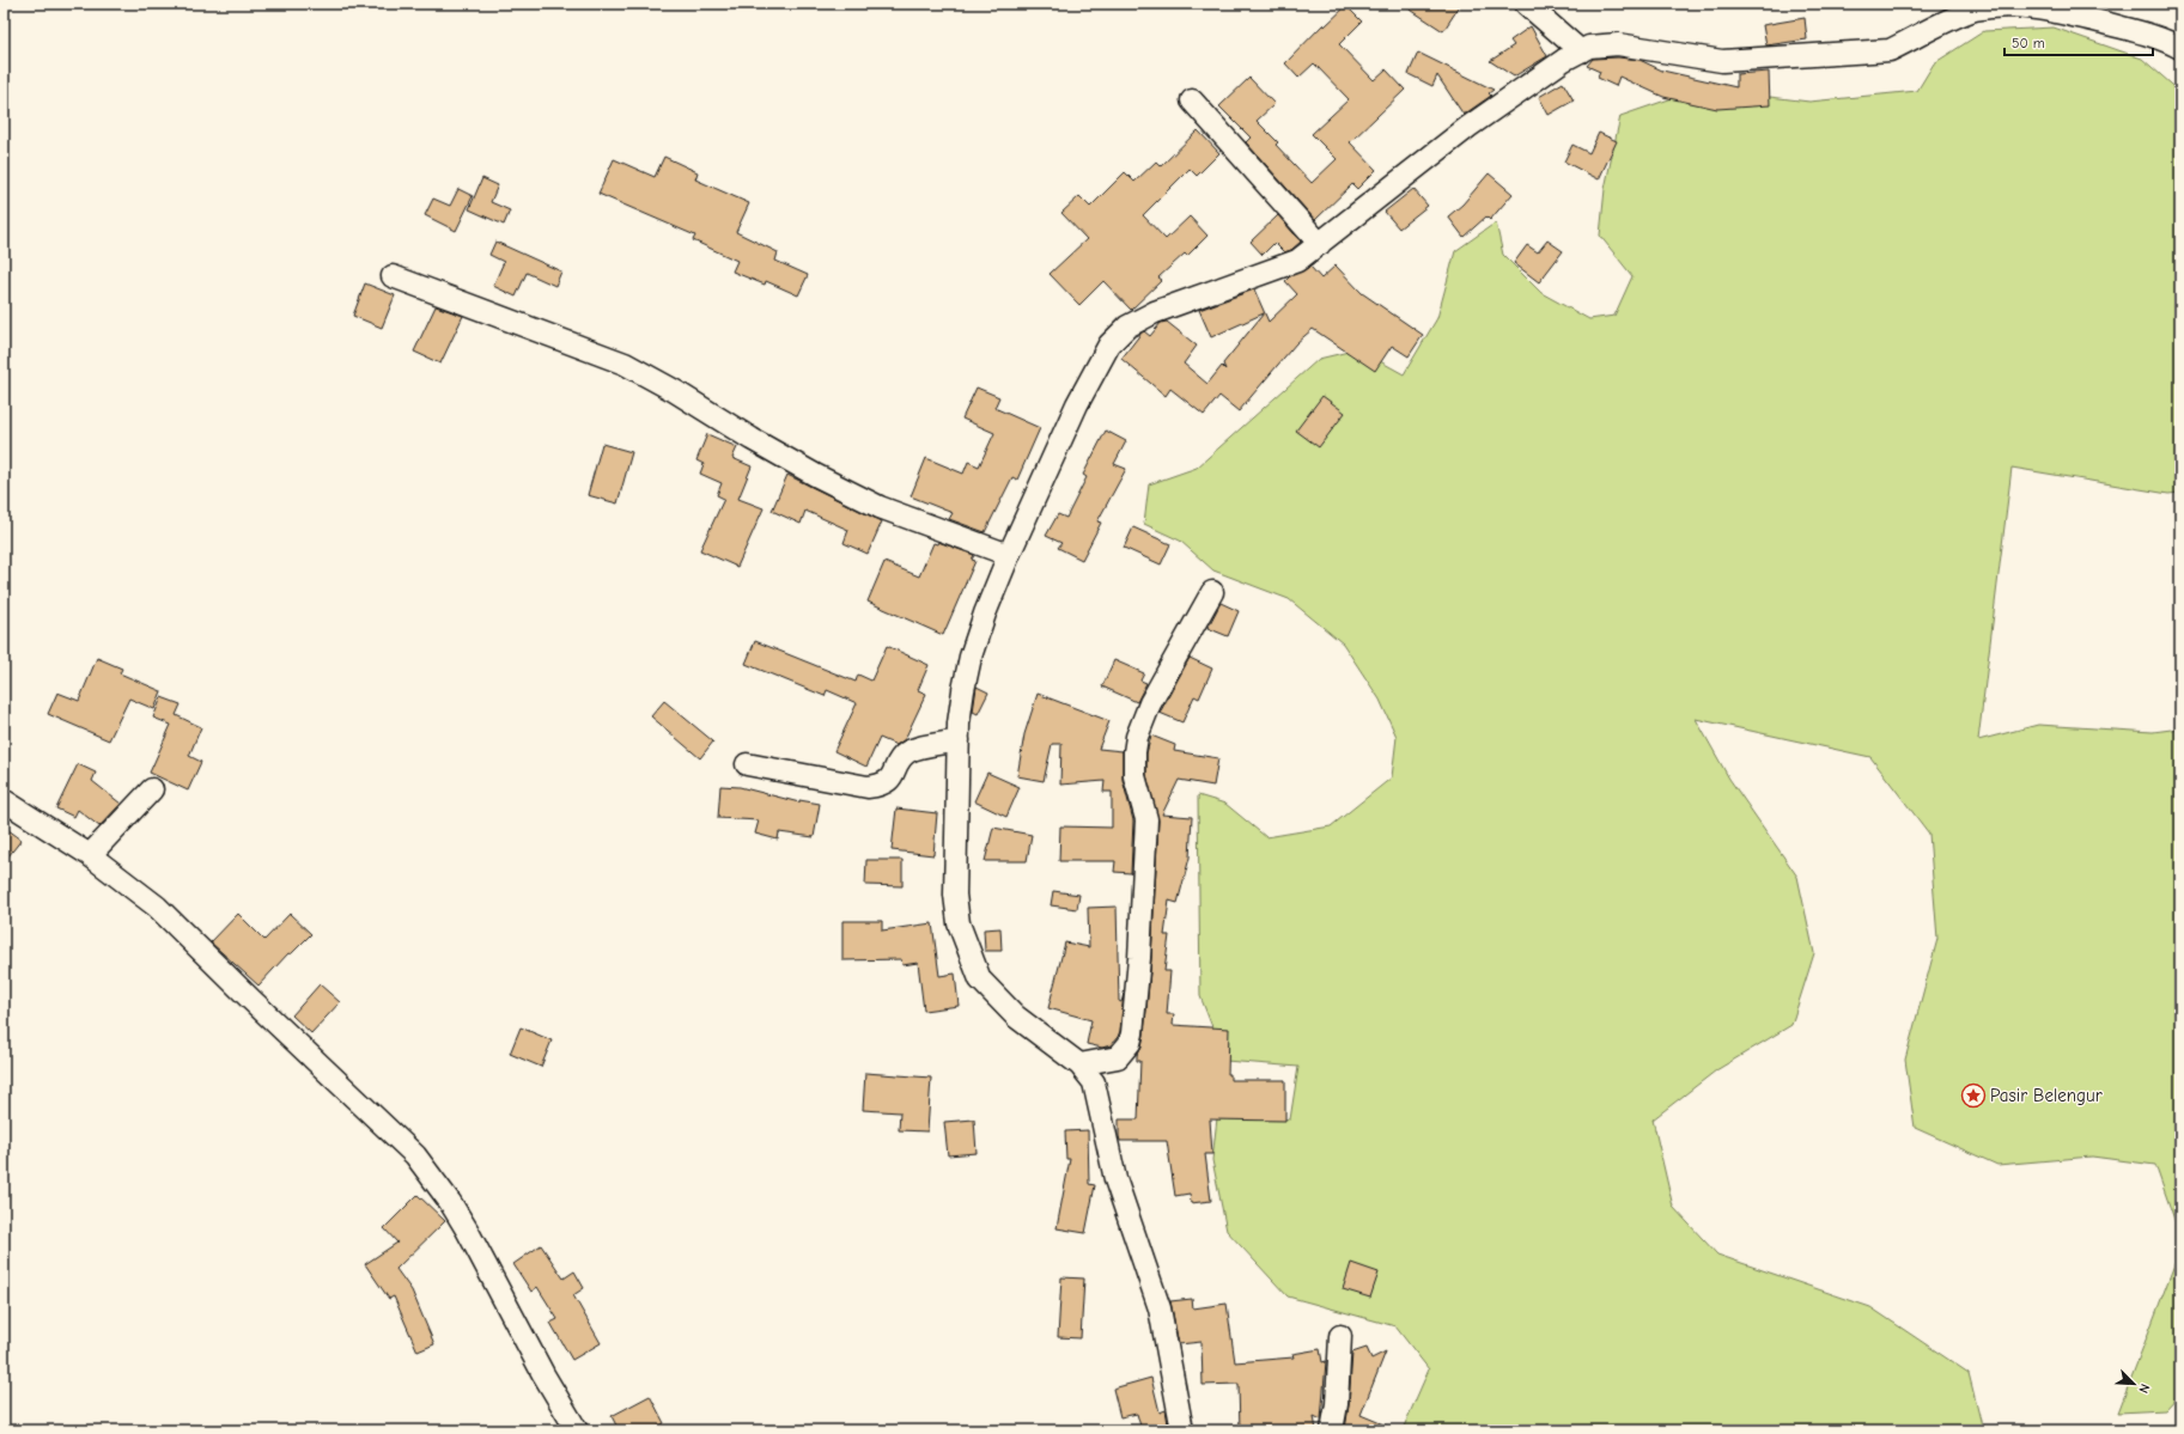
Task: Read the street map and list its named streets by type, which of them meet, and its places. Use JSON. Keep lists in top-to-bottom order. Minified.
{"places":{"place":["Pasir Belengur"]},"scale_bar":"50 m","north":"bottom right"}
